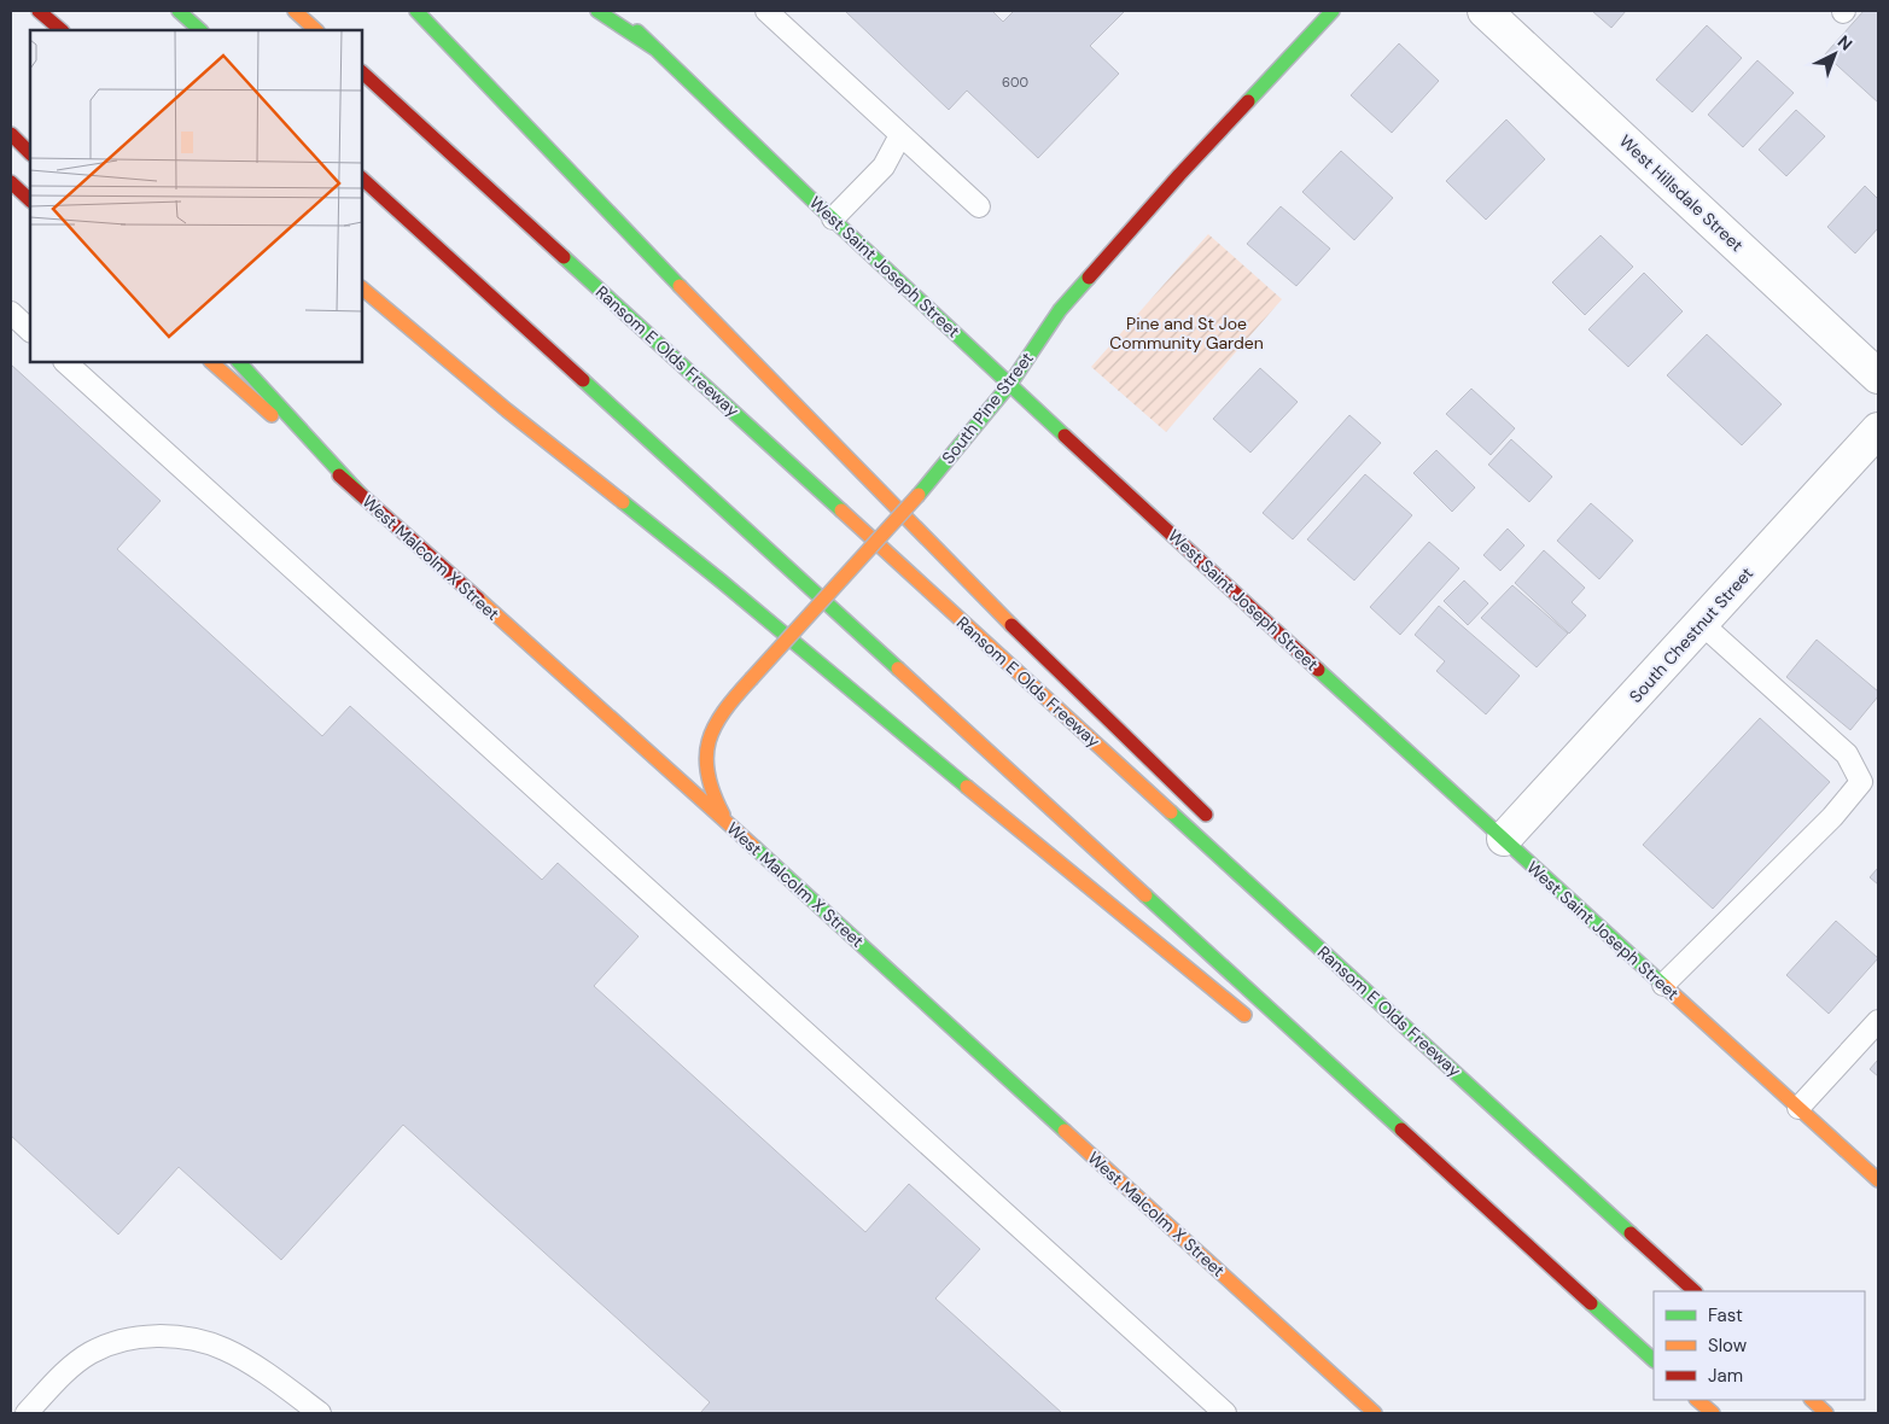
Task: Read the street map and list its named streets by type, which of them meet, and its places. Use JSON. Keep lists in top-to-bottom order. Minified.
{"streets":{"main road":["West Saint Joseph Street","Ransom E Olds Freeway","South Pine Street","West Malcolm X Street"],"street":["West Hillsdale Street","South Chestnut Street"]},"crossings":[["West Saint Joseph Street","South Pine Street"],["West Saint Joseph Street","South Chestnut Street"],["South Pine Street","West Malcolm X Street"]],"parks":["Pine and St Joe Community Garden"],"house_numbers":["600"],"legend":["Fast","Slow","Jam"],"north":"top right"}
